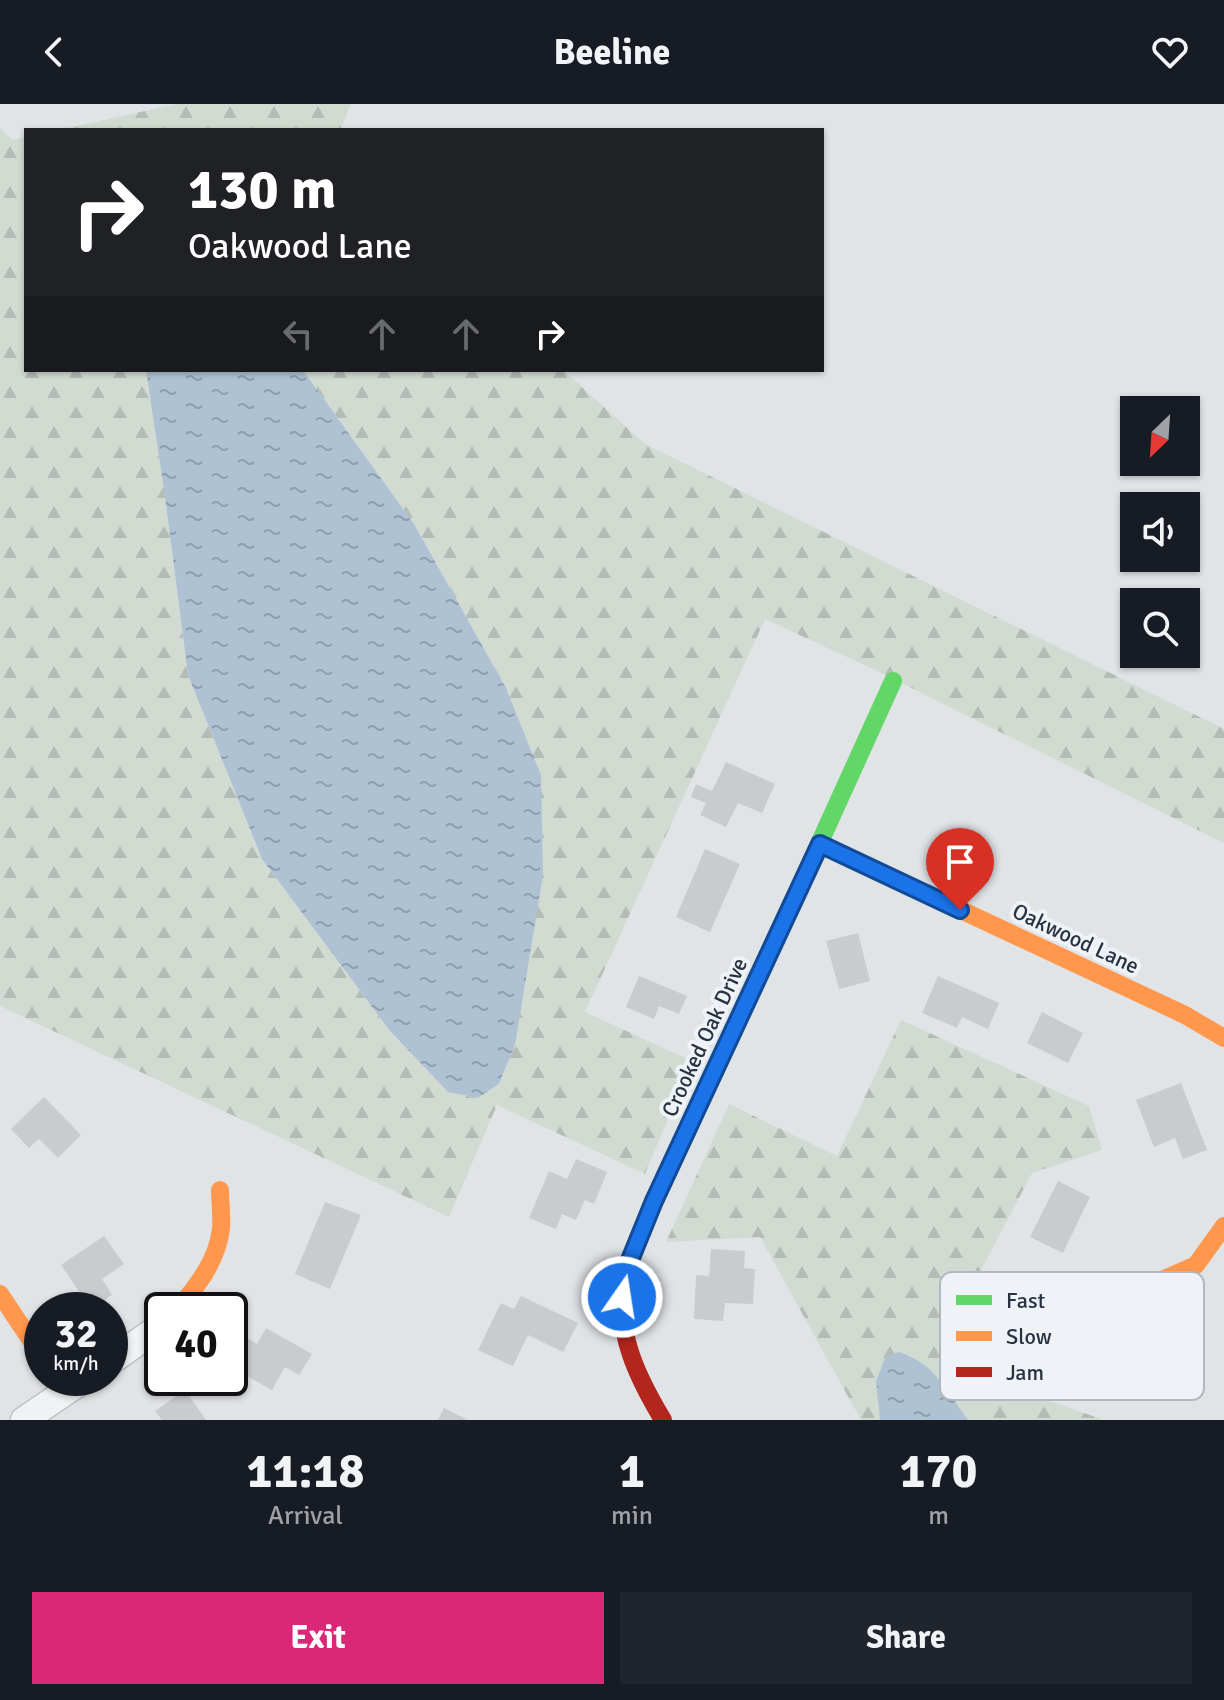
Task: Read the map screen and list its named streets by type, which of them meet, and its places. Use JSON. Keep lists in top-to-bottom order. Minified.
{"streets":{"street":["Oakwood Lane","Crooked Oak Drive"]},"crossings":[["Oakwood Lane","Crooked Oak Drive"]],"legend":["Fast","Slow","Jam"],"north":"bottom left","page":{"header":"Beeline","turn":["130 m","Oakwood Lane"],"speed":"32 km/h","limit":"40","eta":["11:18","Arrival","1","min","170","m"],"buttons":["Exit","Share"]}}
